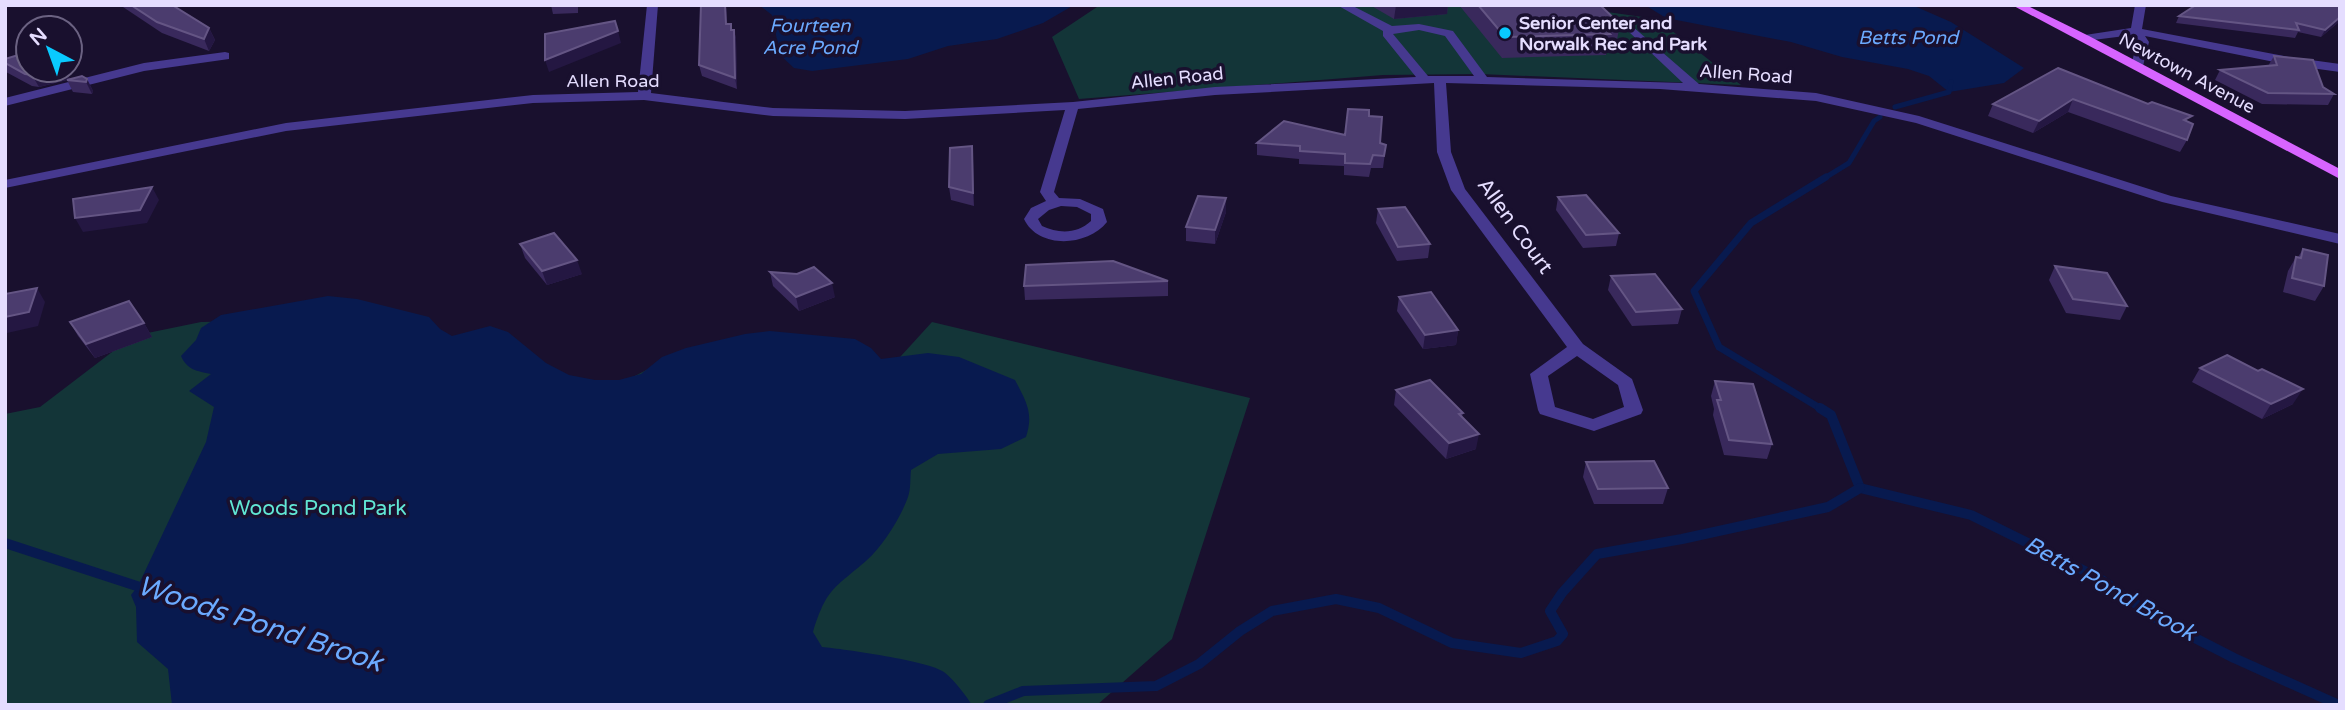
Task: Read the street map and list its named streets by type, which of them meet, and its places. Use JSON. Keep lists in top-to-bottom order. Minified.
{"streets":{"main road":["Newtown Avenue"],"street":["Allen Road","Allen Court"]},"crossings":[["Allen Road","Allen Court"]],"water":["Fourteen Acre Pond","Betts Pond","Betts Pond Brook","Woods Pond Brook"],"parks":["Woods Pond Park"],"places":["Senior Center and Norwalk Rec and Park"],"north":"top left"}
